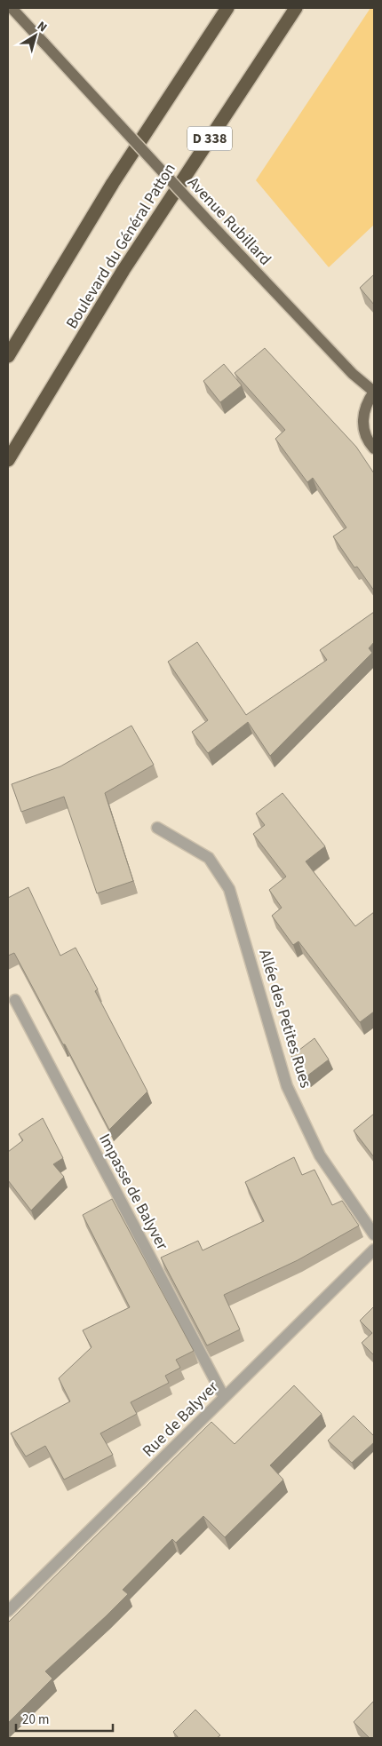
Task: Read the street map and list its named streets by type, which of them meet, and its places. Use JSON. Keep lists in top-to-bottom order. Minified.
{"streets":{"highway":["D 338","Boulevard du Général Patton"],"main road":["Avenue Rubillard"],"street":["Allée des Petites Rues","Impasse de Balyver","Rue de Balyver"]},"crossings":[["Impasse de Balyver","Rue de Balyver"]],"scale_bar":"20 m","north":"top right"}
